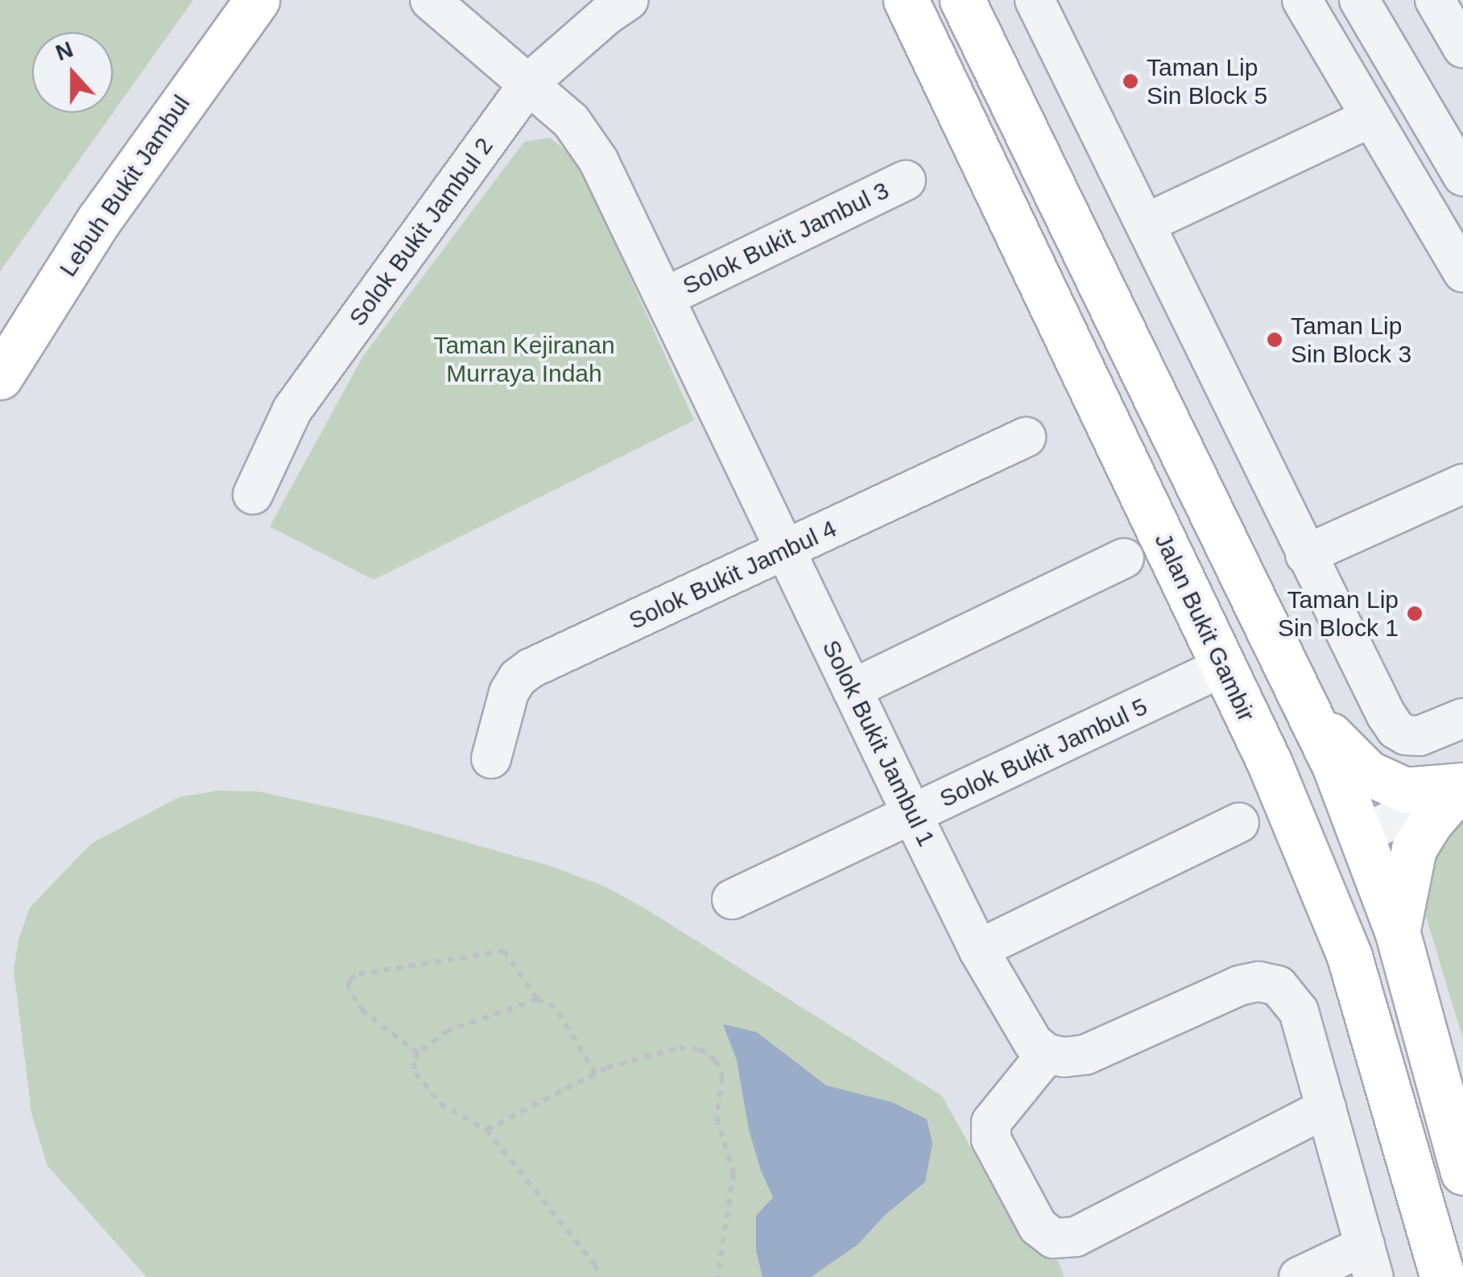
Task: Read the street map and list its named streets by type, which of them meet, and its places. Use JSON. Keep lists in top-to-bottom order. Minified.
{"streets":{"main road":["Lebuh Bukit Jambul","Jalan Bukit Gambir"],"street":["Solok Bukit Jambul 2","Solok Bukit Jambul 3","Solok Bukit Jambul 4","Solok Bukit Jambul 1","Solok Bukit Jambul 5"]},"crossings":[["Solok Bukit Jambul 2","Solok Bukit Jambul 1"],["Solok Bukit Jambul 3","Solok Bukit Jambul 1"],["Solok Bukit Jambul 4","Solok Bukit Jambul 1"],["Jalan Bukit Gambir","Solok Bukit Jambul 5"],["Solok Bukit Jambul 1","Solok Bukit Jambul 5"]],"parks":["Taman Kejiranan Murraya Indah"],"places":["Taman Lip Sin Block 5","Taman Lip Sin Block 3","Taman Lip Sin Block 1"],"north":"top"}
